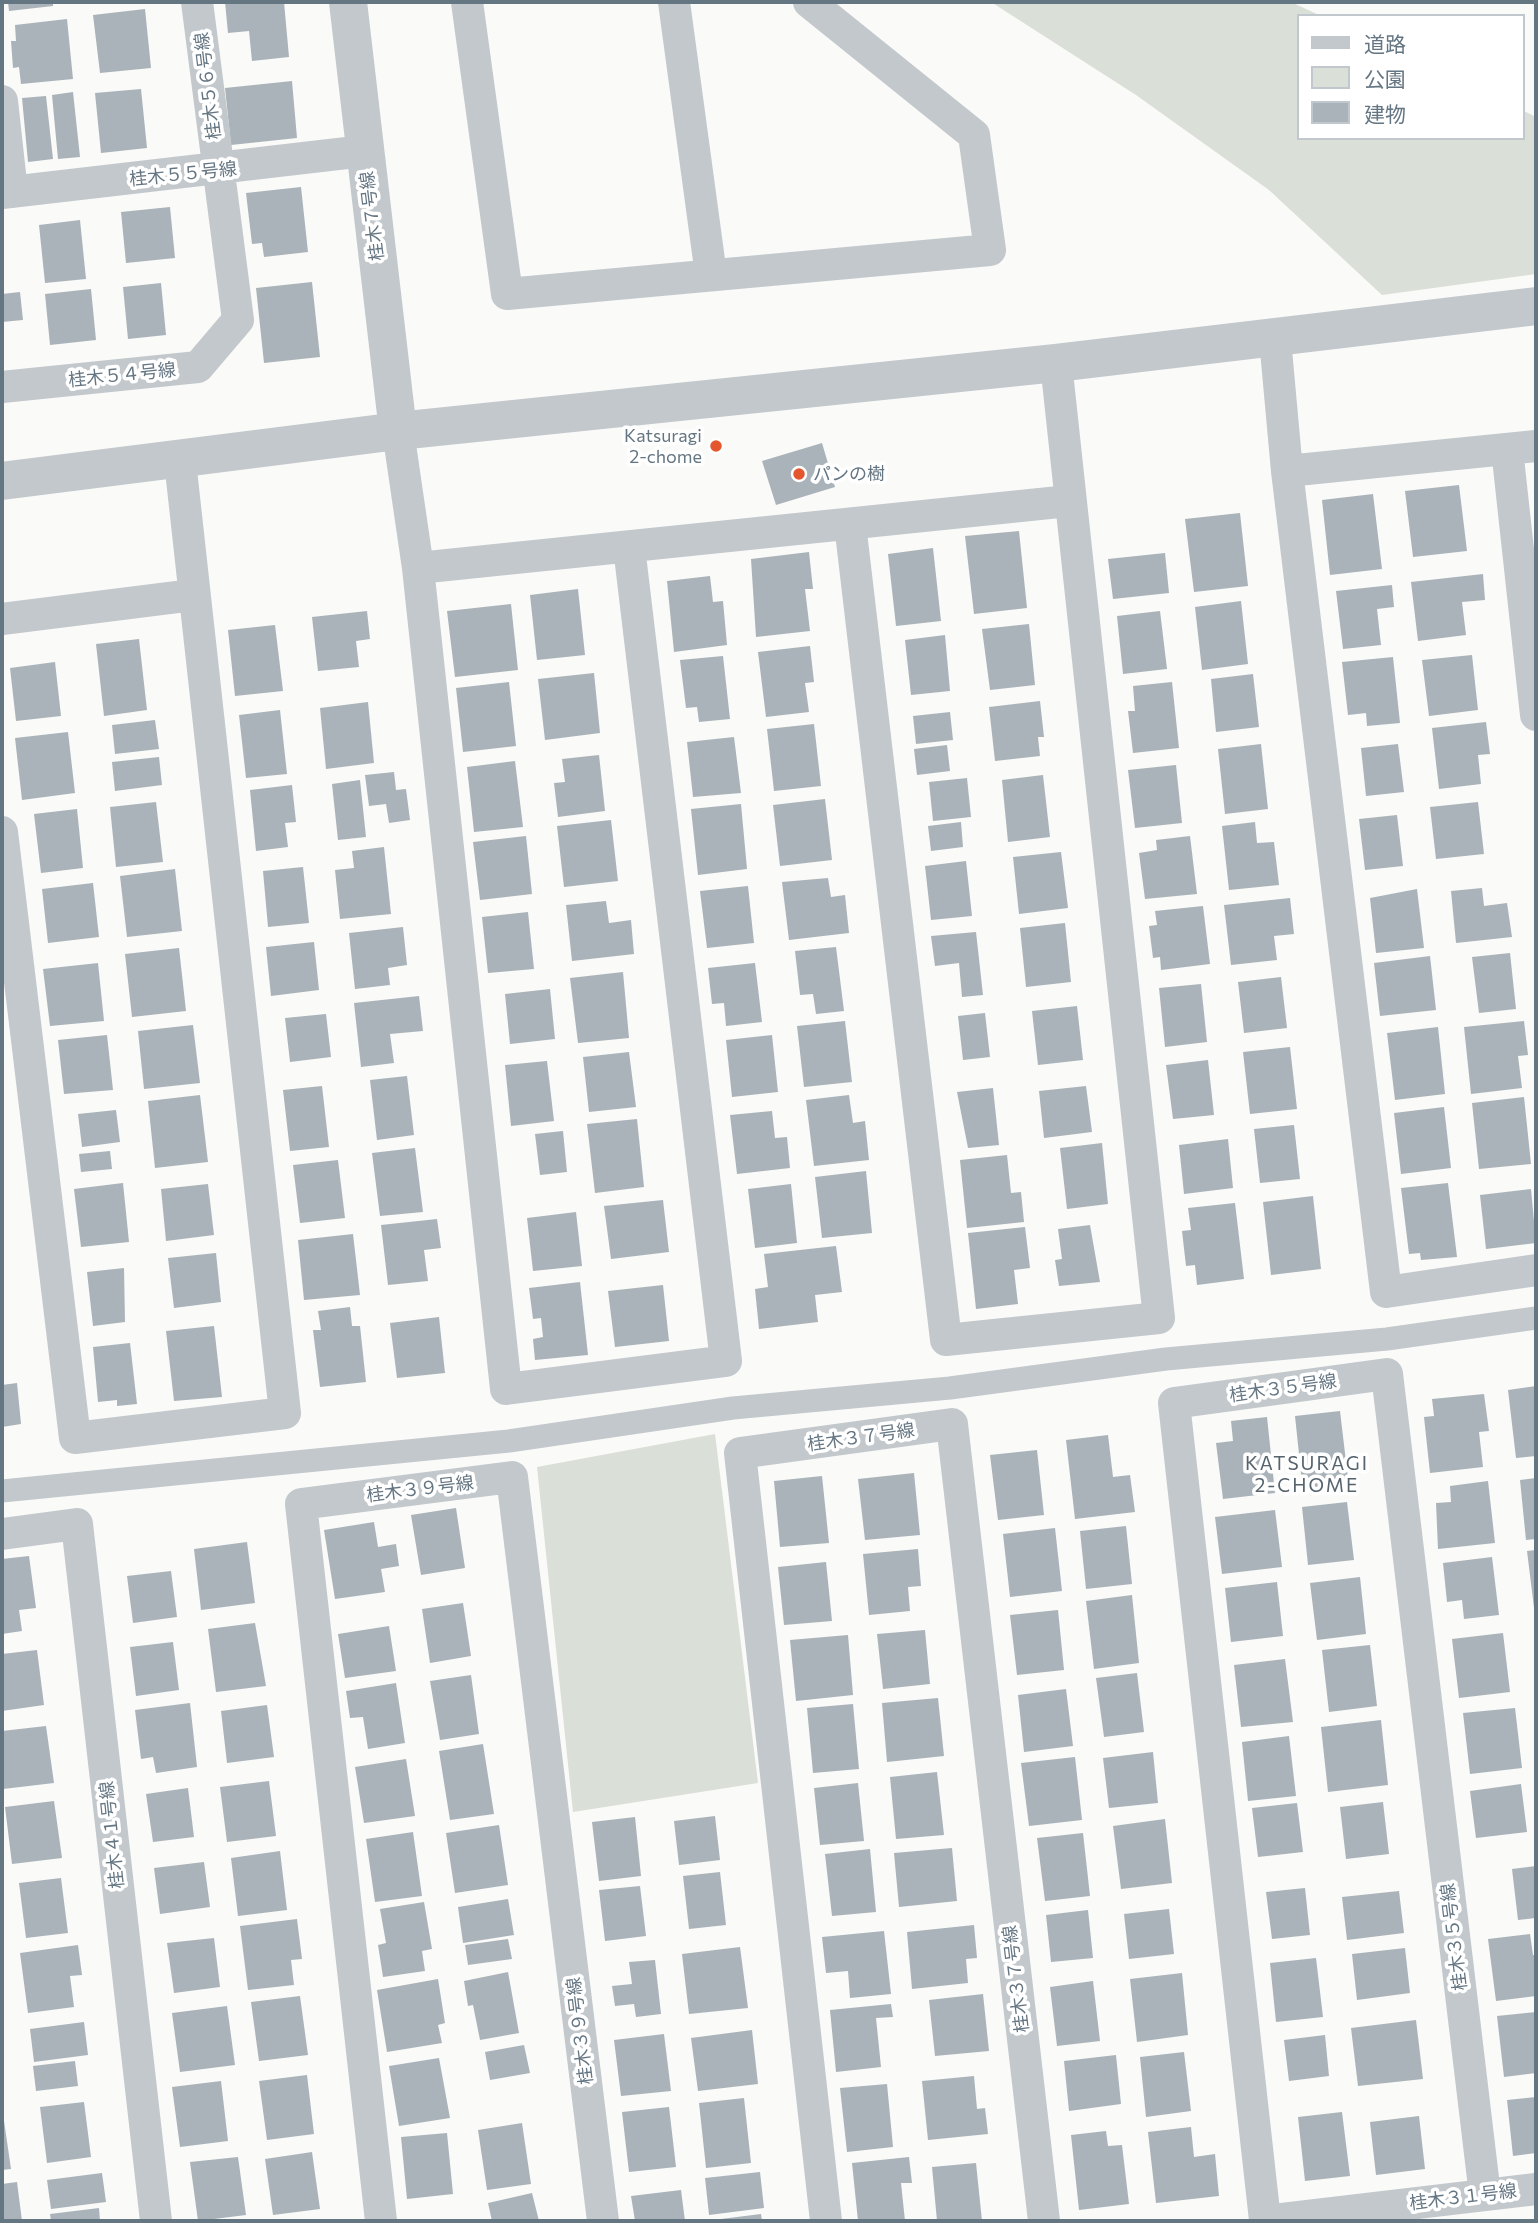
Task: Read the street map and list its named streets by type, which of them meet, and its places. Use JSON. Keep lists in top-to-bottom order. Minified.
{"streets":{"street":["桂木５６号線","桂木５５号線","桂木７号線","桂木５４号線","桂木３５号線","桂木３７号線","桂木３９号線","桂木４１号線","桂木３１号線"]},"crossings":[["桂木５６号線","桂木５５号線"],["桂木５６号線","桂木５４号線"],["桂木５５号線","桂木７号線"],["桂木５５号線","桂木５４号線"],["桂木３５号線","桂木３１号線"]],"districts":["KATSURAGI 2-CHOME"],"places":["Katsuragi 2-chome","パンの樹"],"legend":["道路","公園","建物"]}
